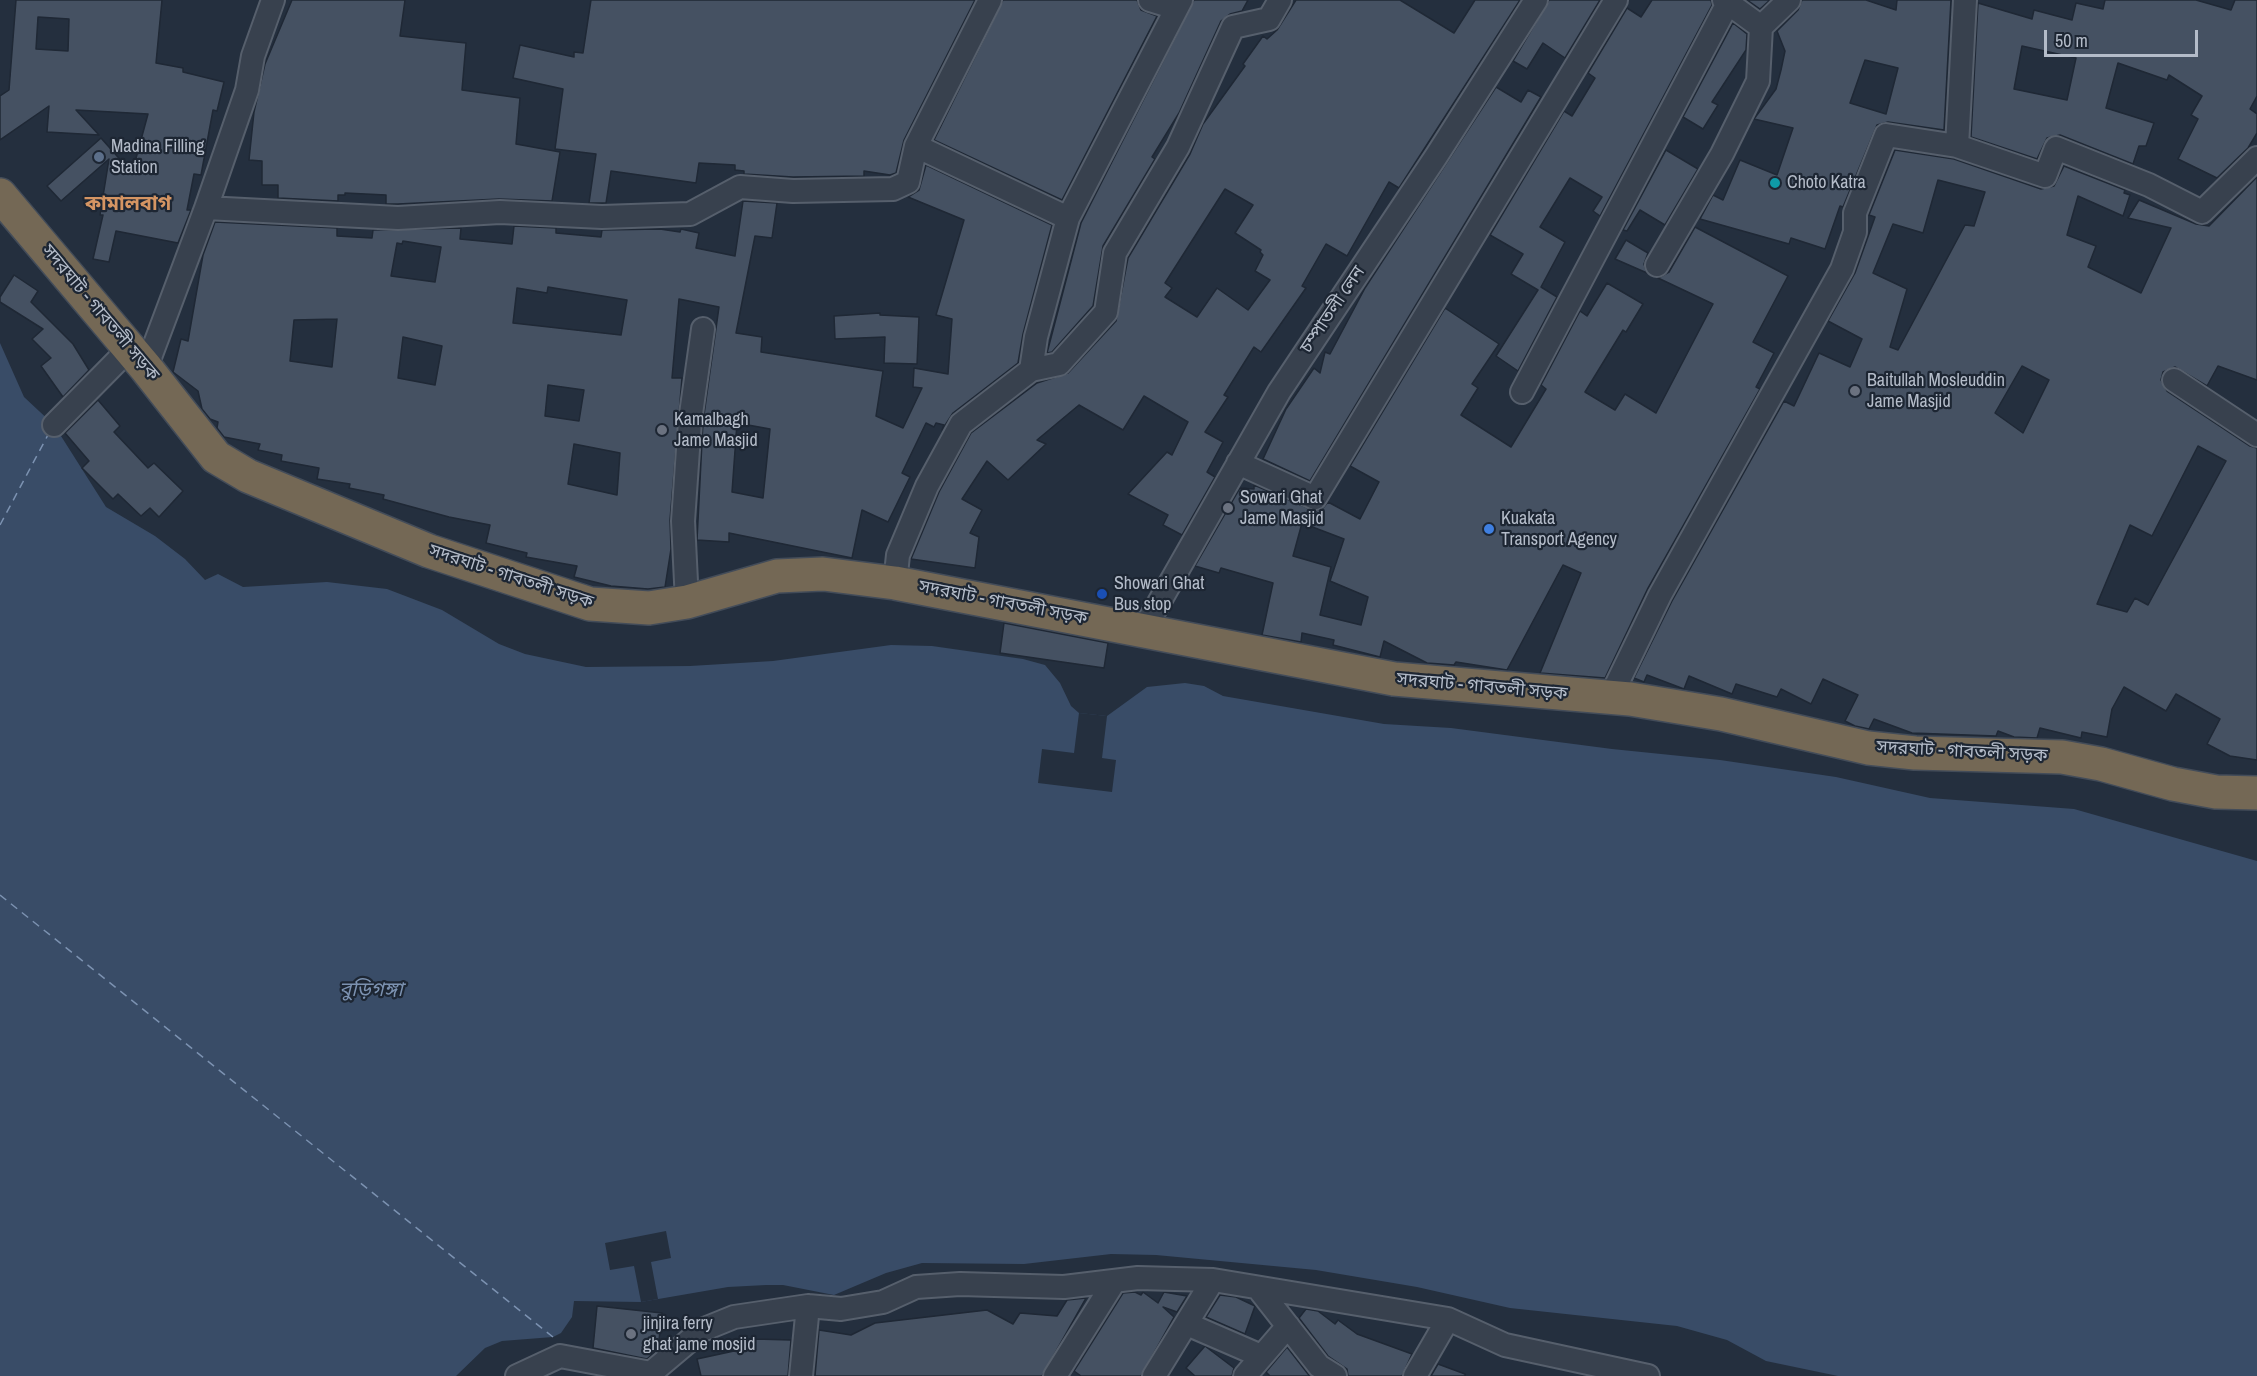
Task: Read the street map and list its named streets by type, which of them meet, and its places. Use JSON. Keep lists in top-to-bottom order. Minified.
{"streets":{"highway":["সদরঘাট - গাবতলী সড়ক"],"street":["চম্পাতলী লেন"]},"crossings":[["চম্পাতলী লেন","সদরঘাট - গাবতলী সড়ক"]],"districts":["কামালবাগ"],"water":["বুড়িগঙ্গা"],"places":["Madina Filling Station","Choto Katra","Baitullah Mosleuddin Jame Masjid","Kamalbagh Jame Masjid","Sowari Ghat Jame Masjid","Kuakata Transport Agency","Showari Ghat Bus stop","jinjira ferry ghat jame mosjid"],"scale_bar":"50 m"}
